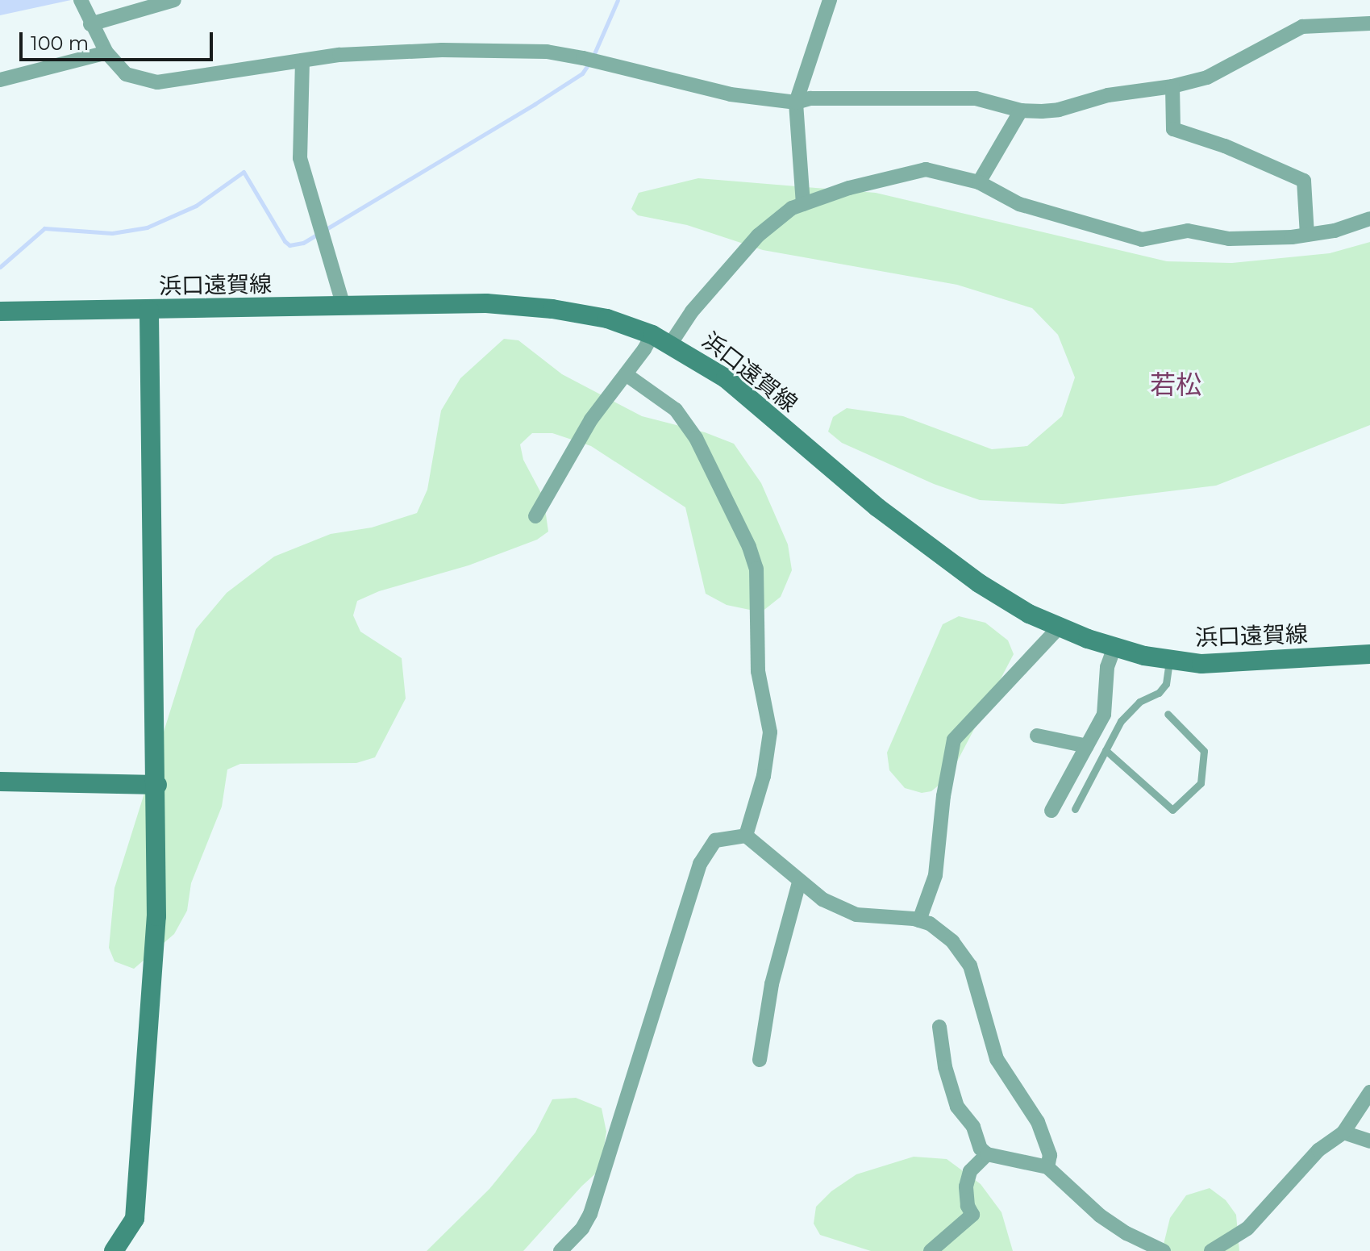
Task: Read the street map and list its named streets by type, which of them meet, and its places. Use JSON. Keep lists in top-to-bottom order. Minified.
{"streets":{"main road":["浜口遠賀線"]},"districts":["若松"],"scale_bar":"100 m"}
